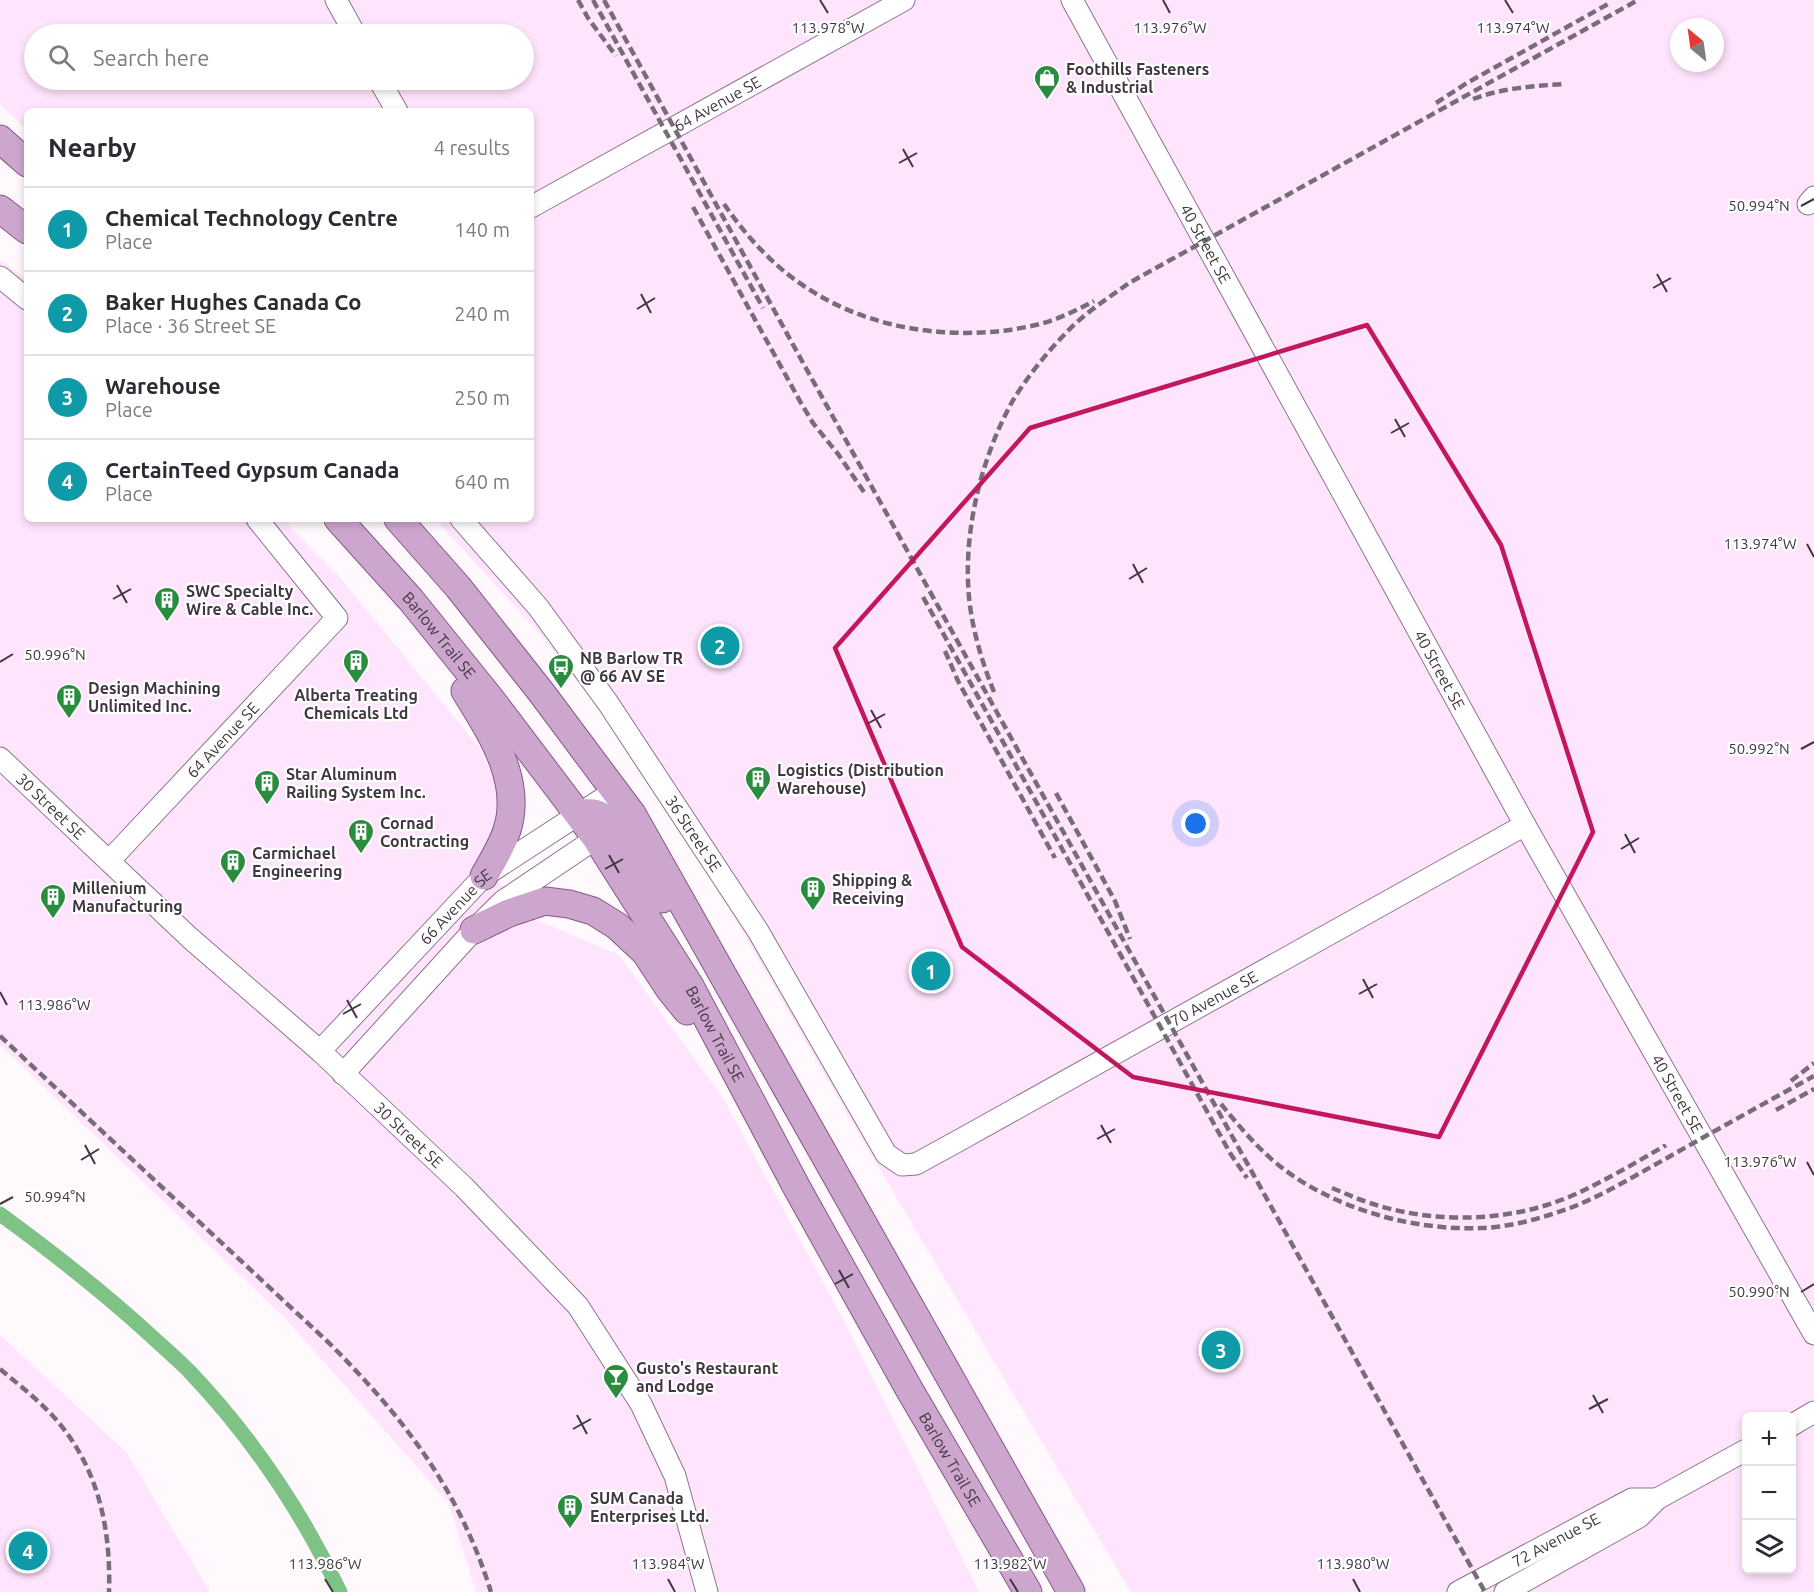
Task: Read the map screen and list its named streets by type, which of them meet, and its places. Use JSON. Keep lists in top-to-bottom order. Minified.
{"streets":{"main road":["Barlow Trail SE"],"street":["64 Avenue SE","40 Street SE","30 Street SE","36 Street SE","66 Avenue SE","70 Avenue SE","72 Avenue SE"]},"crossings":[["64 Avenue SE","30 Street SE"],["40 Street SE","70 Avenue SE"],["Barlow Trail SE","66 Avenue SE"],["30 Street SE","66 Avenue SE"],["36 Street SE","70 Avenue SE"]],"places":{"shop":["Foothills Fasteners & Industrial"],"building":["SWC Specialty Wire & Cable Inc.","Alberta Treating Chemicals Ltd","Design Machining Unlimited Inc.","Logistics (Distribution Warehouse)","Star Aluminum Railing System Inc.","Cornad Contracting","Carmichael Engineering","Shipping & Receiving","Millenium Manufacturing","SUM Canada Enterprises Ltd."],"bus stop":["NB Barlow TR @ 66 AV SE"],"bar":["Gusto's Restaurant and Lodge"]},"north":"top left","page":{"search":"Search here","heading":["Nearby","4 results"],"list":[{"mark":"1","name":"Chemical Technology Centre","note":"Place","value":"140 m"},{"mark":"2","name":"Baker Hughes Canada Co","note":"Place · 36 Street SE","value":"240 m"},{"mark":"3","name":"Warehouse","note":"Place","value":"250 m"},{"mark":"4","name":"CertainTeed Gypsum Canada","note":"Place","value":"640 m"}],"pins":["2","1","3","4"],"map_buttons":["+","−"]},"coordinates":["113.978°W","113.976°W","113.974°W","50.994°N","50.996°N","50.992°N","113.986°W","50.990°N","113.984°W","113.982°W","113.980°W"]}
